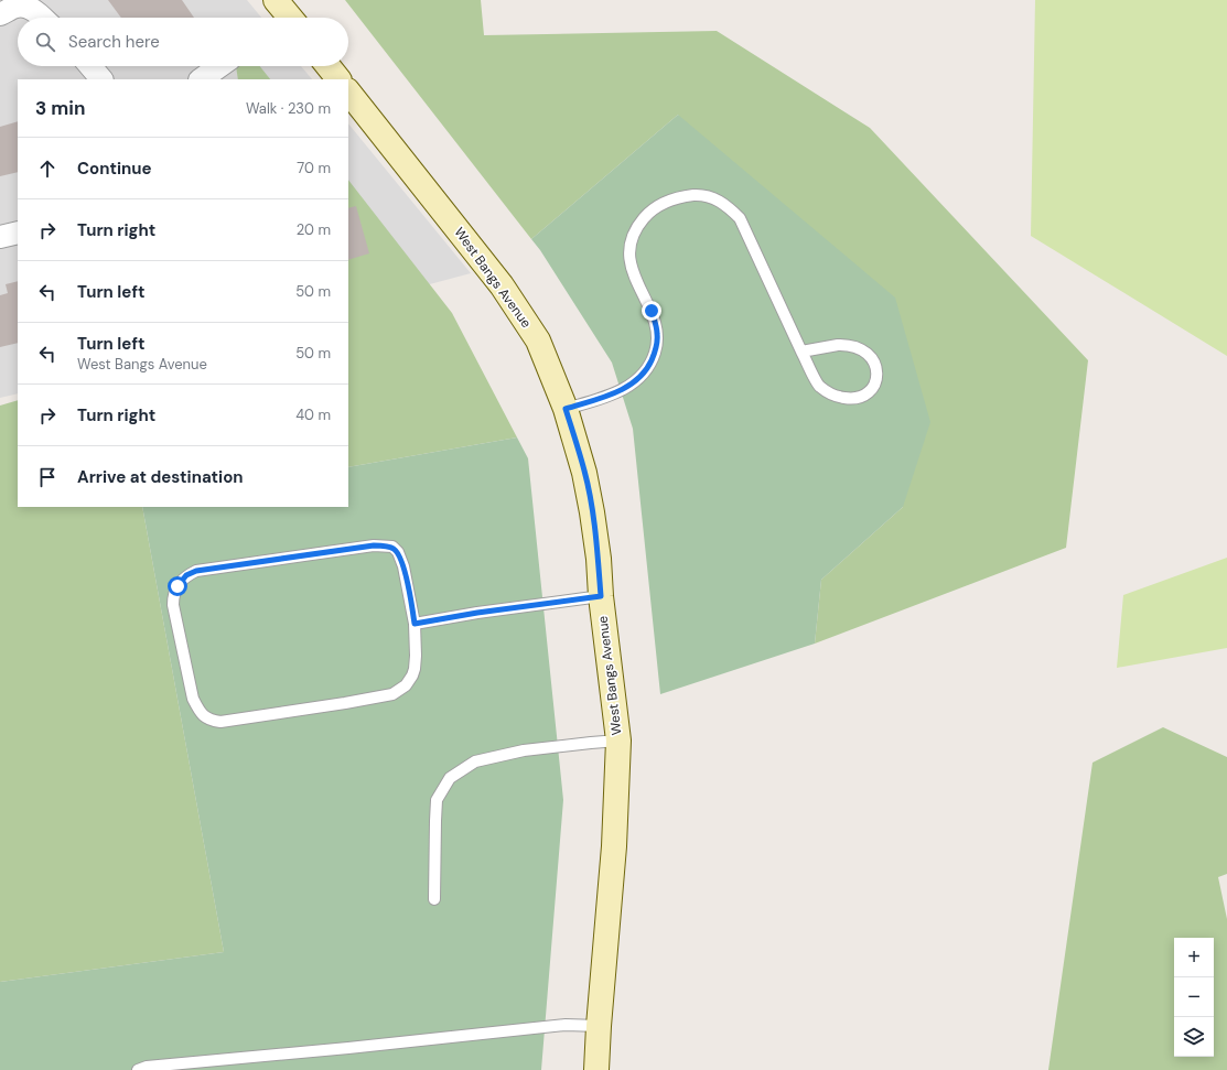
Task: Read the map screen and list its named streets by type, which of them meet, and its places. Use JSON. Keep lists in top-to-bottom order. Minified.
{"streets":{"street":["West Bangs Avenue"]},"page":{"search":"Search here","heading":["3 min","Walk · 230 m"],"list":[["Continue","70 m"],["Turn right","20 m"],["Turn left","50 m"],["Turn left","West Bangs Avenue","50 m"],["Turn right","40 m"],"Arrive at destination"],"map_buttons":["+","−"]}}
